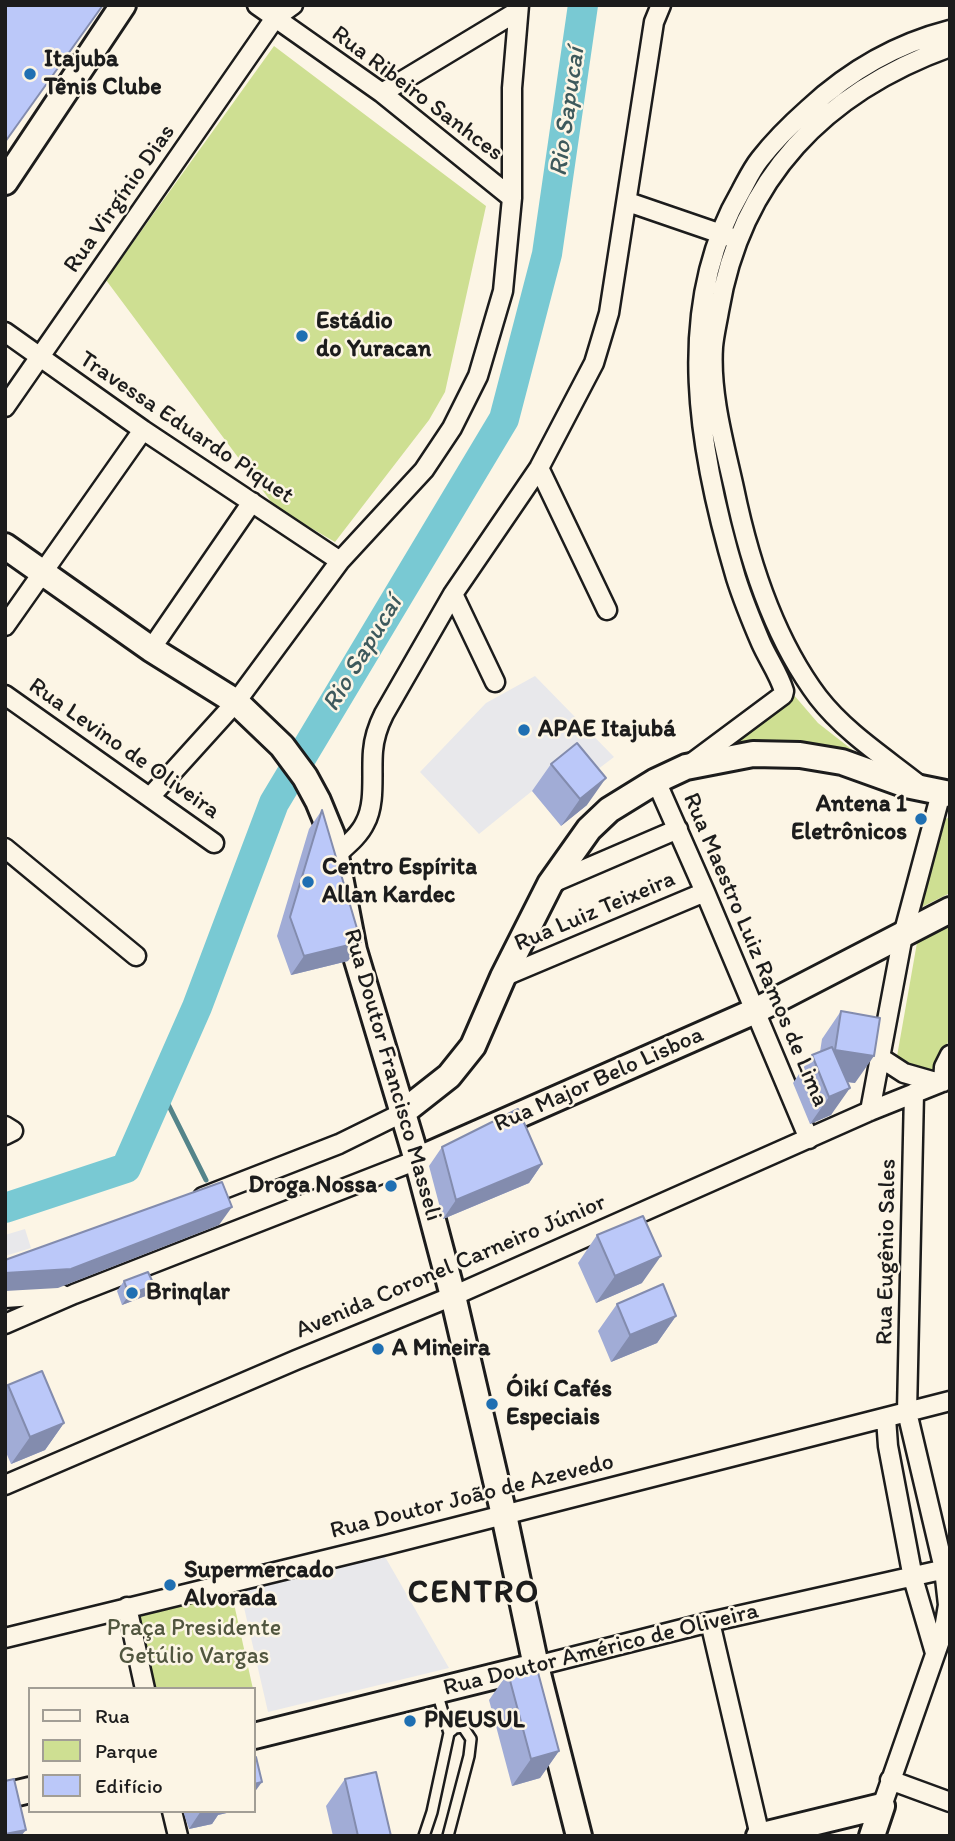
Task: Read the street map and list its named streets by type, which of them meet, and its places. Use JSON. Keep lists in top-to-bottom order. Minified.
{"streets":{"main road":["Rua Doutor Francisco Masseli","Rua Major Belo Lisboa","Rua Doutor Américo de Oliveira"],"street":["Rua Ribeiro Sanhces","Rua Virgínio Dias","Travessa Eduardo Piquet","Rua Levino de Oliveira","Rua Luiz Teixeira","Rua Maestro Luiz Ramos de Lima","Rua Eugênio Sales","Avenida Coronel Carneiro Júnior","Rua Doutor João de Azevedo"]},"crossings":[["Rua Ribeiro Sanhces","Rua Virgínio Dias"],["Rua Virgínio Dias","Travessa Eduardo Piquet"],["Rua Luiz Teixeira","Rua Maestro Luiz Ramos de Lima"],["Rua Maestro Luiz Ramos de Lima","Rua Major Belo Lisboa"],["Rua Maestro Luiz Ramos de Lima","Avenida Coronel Carneiro Júnior"],["Rua Doutor Francisco Masseli","Rua Major Belo Lisboa"],["Rua Doutor Francisco Masseli","Avenida Coronel Carneiro Júnior"],["Rua Doutor Francisco Masseli","Rua Doutor João de Azevedo"],["Rua Doutor Francisco Masseli","Rua Doutor Américo de Oliveira"],["Rua Eugênio Sales","Avenida Coronel Carneiro Júnior"],["Rua Eugênio Sales","Rua Doutor João de Azevedo"],["Rua Eugênio Sales","Rua Doutor Américo de Oliveira"]],"districts":["CENTRO"],"water":["Rio Sapucaí"],"parks":["Praça Presidente Getúlio Vargas"],"places":["Itajuba Tênis Clube","Estádio do Yuracan","APAE Itajubá","Antena 1 Eletrônicos","Centro Espírita Allan Kardec","Droga Nossa","Brinqlar","A Mineira","Óikí Cafés Especiais","Supermercado Alvorada","PNEUSUL"],"legend":["Rua","Parque","Edifício"]}
